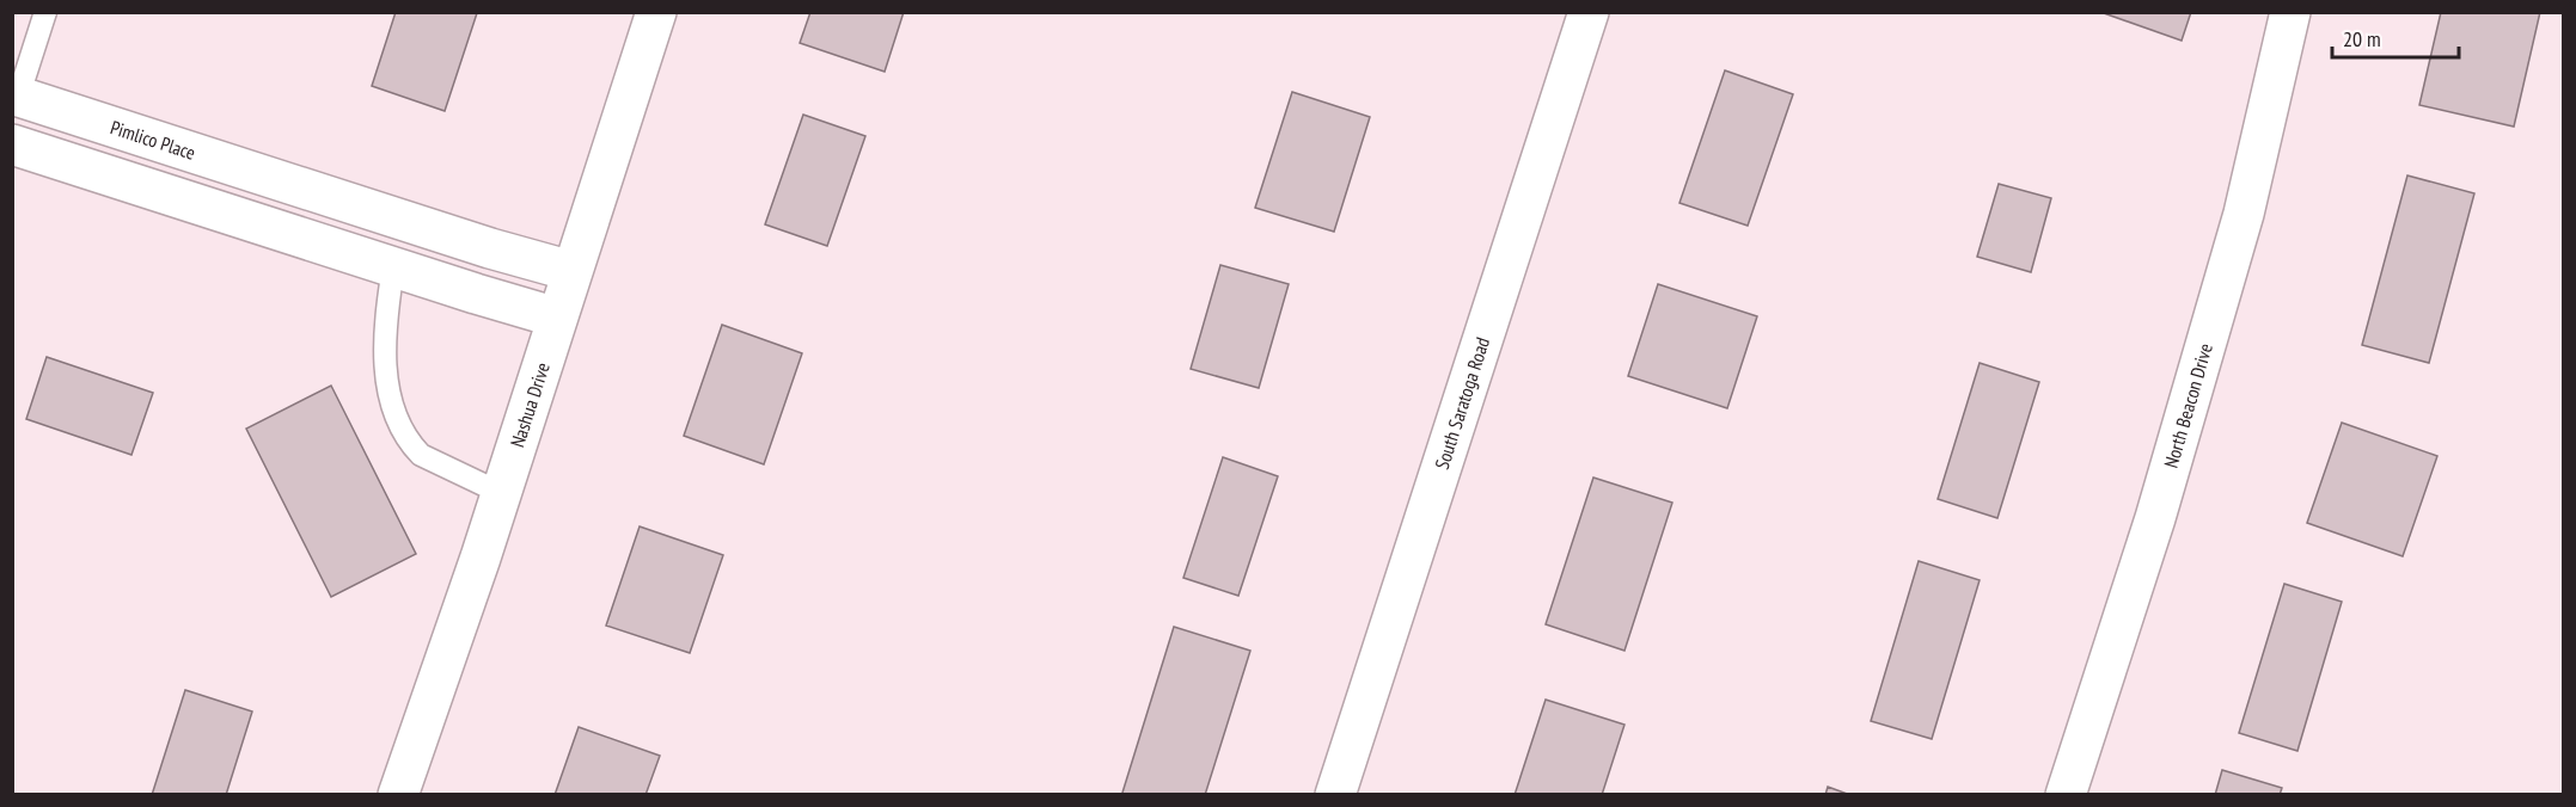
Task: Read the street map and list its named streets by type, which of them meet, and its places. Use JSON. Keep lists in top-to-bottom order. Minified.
{"streets":{"street":["Pimlico Place","South Saratoga Road","Nashua Drive","North Beacon Drive"]},"crossings":[["Pimlico Place","Nashua Drive"]],"scale_bar":"20 m"}
